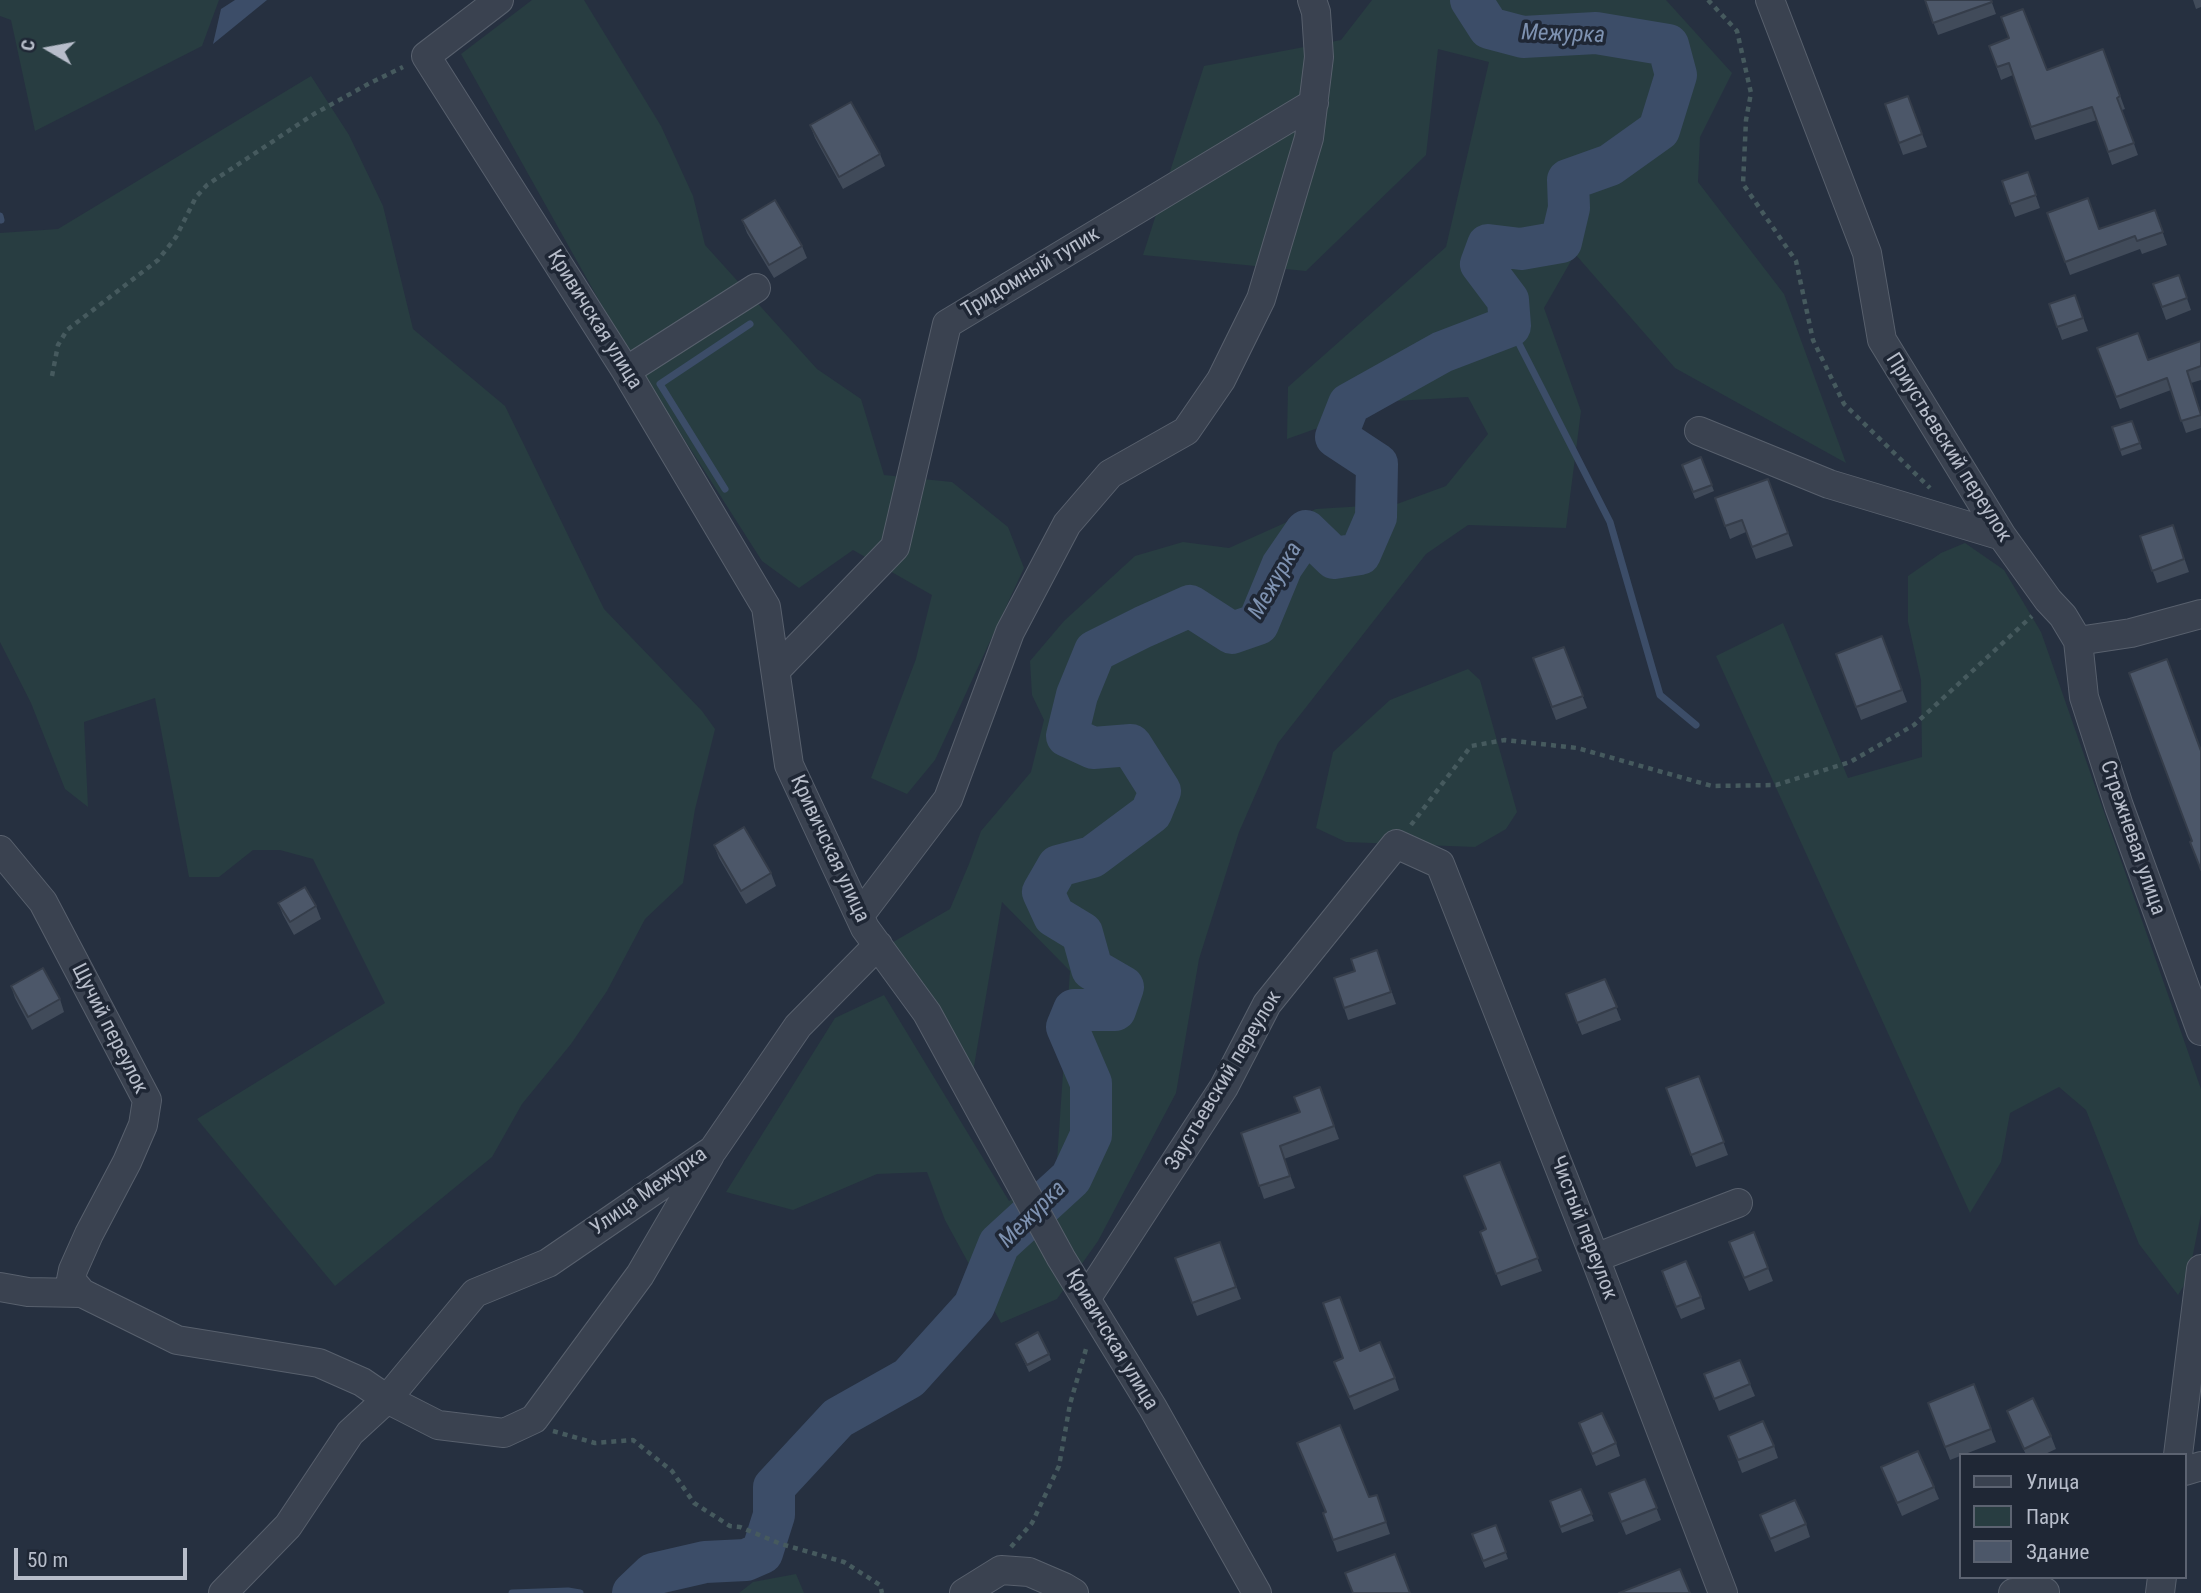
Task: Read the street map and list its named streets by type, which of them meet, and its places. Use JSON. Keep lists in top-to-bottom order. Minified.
{"streets":{"street":["Тридомный тупик","Кривичская улица","Приустьевский переулок","Стрежневая улица","Щучий переулок","Заустьевский переулок","Улица Межурка","Чистый переулок"]},"crossings":[["Тридомный тупик","Кривичская улица"],["Кривичская улица","Заустьевский переулок"],["Кривичская улица","Улица Межурка"],["Приустьевский переулок","Стрежневая улица"],["Заустьевский переулок","Чистый переулок"]],"water":["Межурка"],"legend":["Улица","Парк","Здание"],"scale_bar":"50 m","north":"left"}
